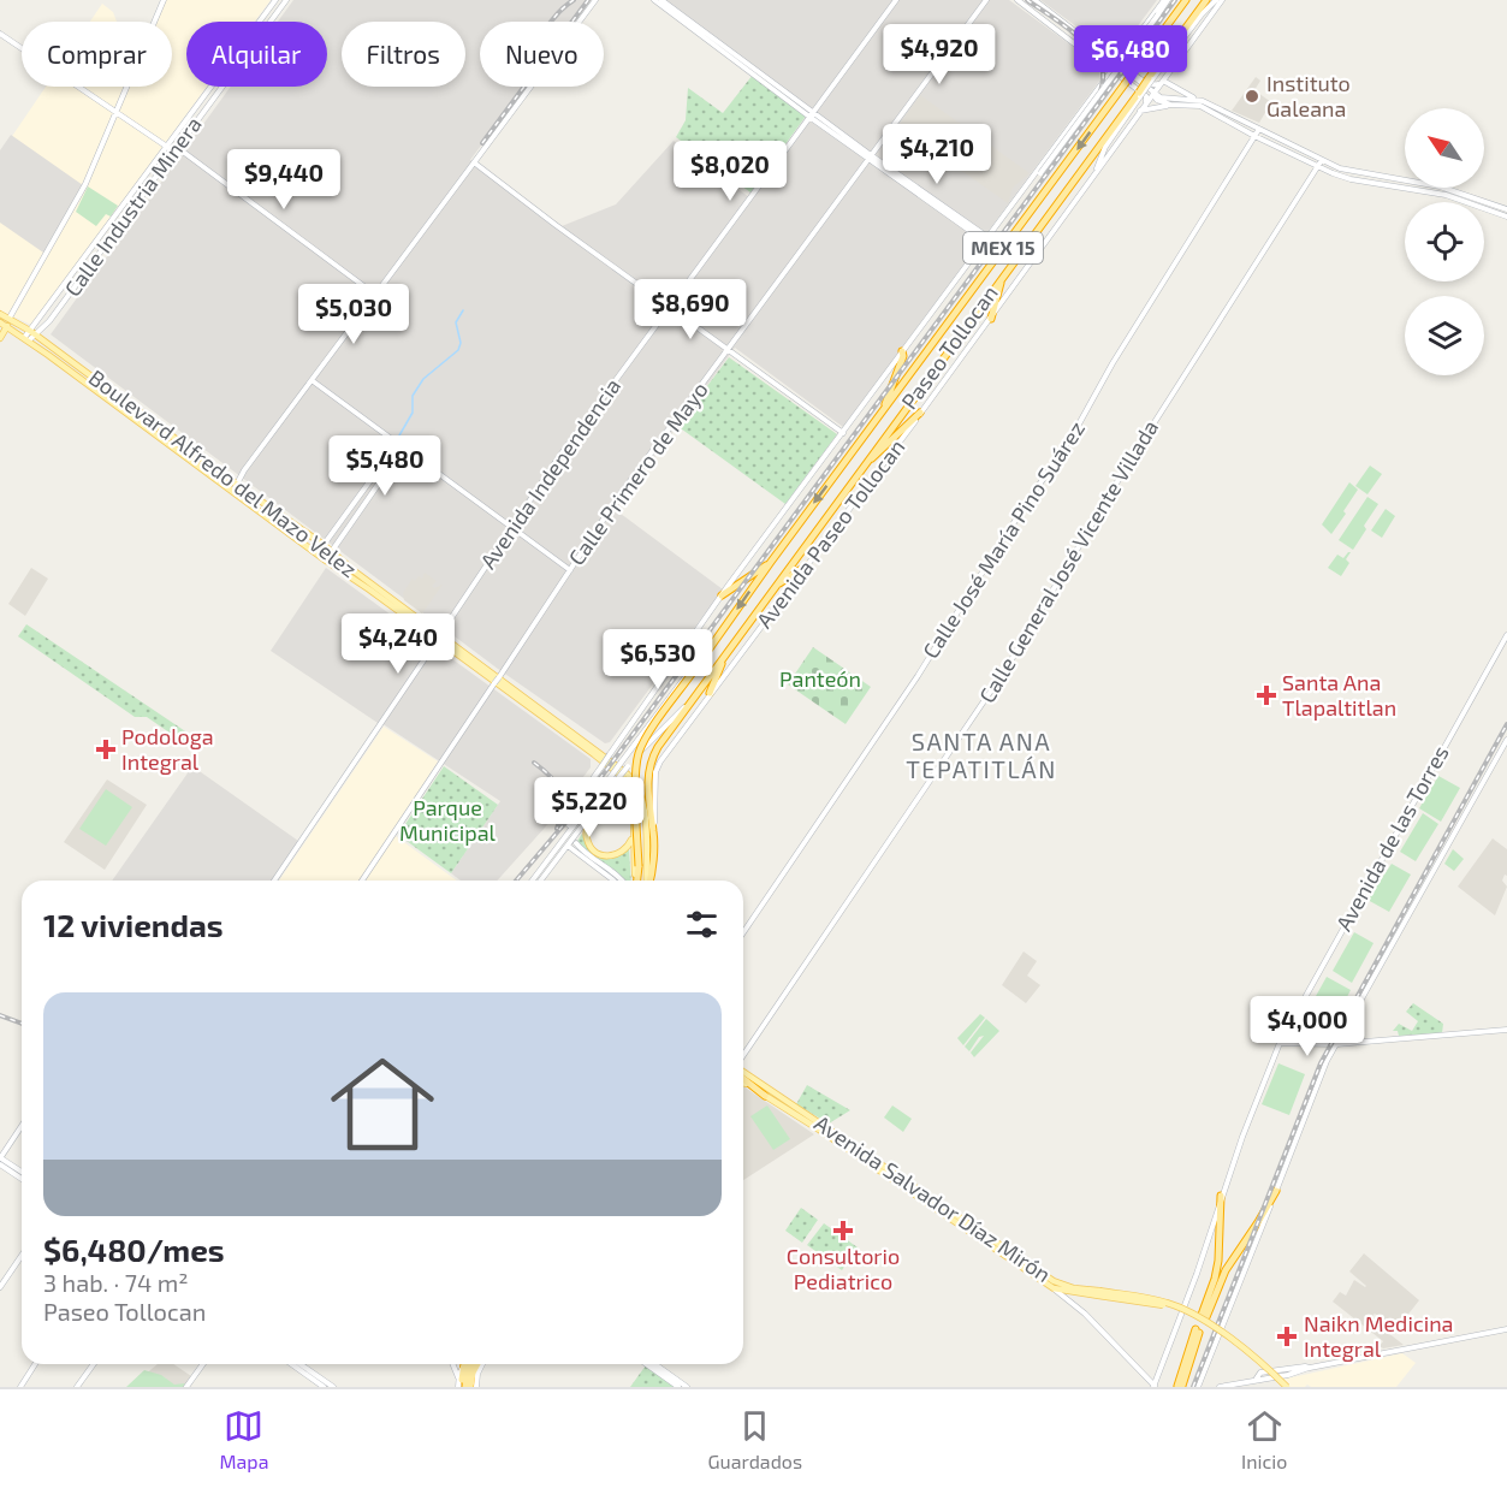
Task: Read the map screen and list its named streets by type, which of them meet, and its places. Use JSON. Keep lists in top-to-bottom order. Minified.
{"streets":{"highway":["MEX 15","Paseo Tollocan","Avenida Paseo Tollocan"],"main road":["Calle Industria Minera","Boulevard Alfredo del Mazo Velez","Avenida Independencia","Calle Primero de Mayo","Calle José María Pino Suárez","Calle General José Vicente Villada","Avenida de las Torres","Avenida Salvador Díaz Mirón"]},"crossings":[["Calle Industria Minera","Boulevard Alfredo del Mazo Velez"],["MEX 15","Paseo Tollocan"],["MEX 15","Avenida Paseo Tollocan"],["Paseo Tollocan","Avenida Paseo Tollocan"]],"districts":["SANTA ANA TEPATITLÁN"],"parks":["Panteón","Parque Municipal"],"places":{"other":["Instituto Galeana"],"health":["Santa Ana Tlapaltitlan","Podologa Integral","Consultorio Pediatrico","Naikn Medicina Integral"]},"north":"top left","page":{"chip":["Comprar","Alquilar","Filtros","Nuevo"],"price":["$4,920","$6,480","$4,210","$8,020","$9,440","$8,690","$5,030","$5,480","$4,240","$6,530","$5,220","$4,000"],"heading":"12 viviendas","list":[{"name":"$6,480/mes","note":"3 hab. · 74 m² · Paseo Tollocan"}],"tabs":["Mapa","Guardados","Inicio"]}}
